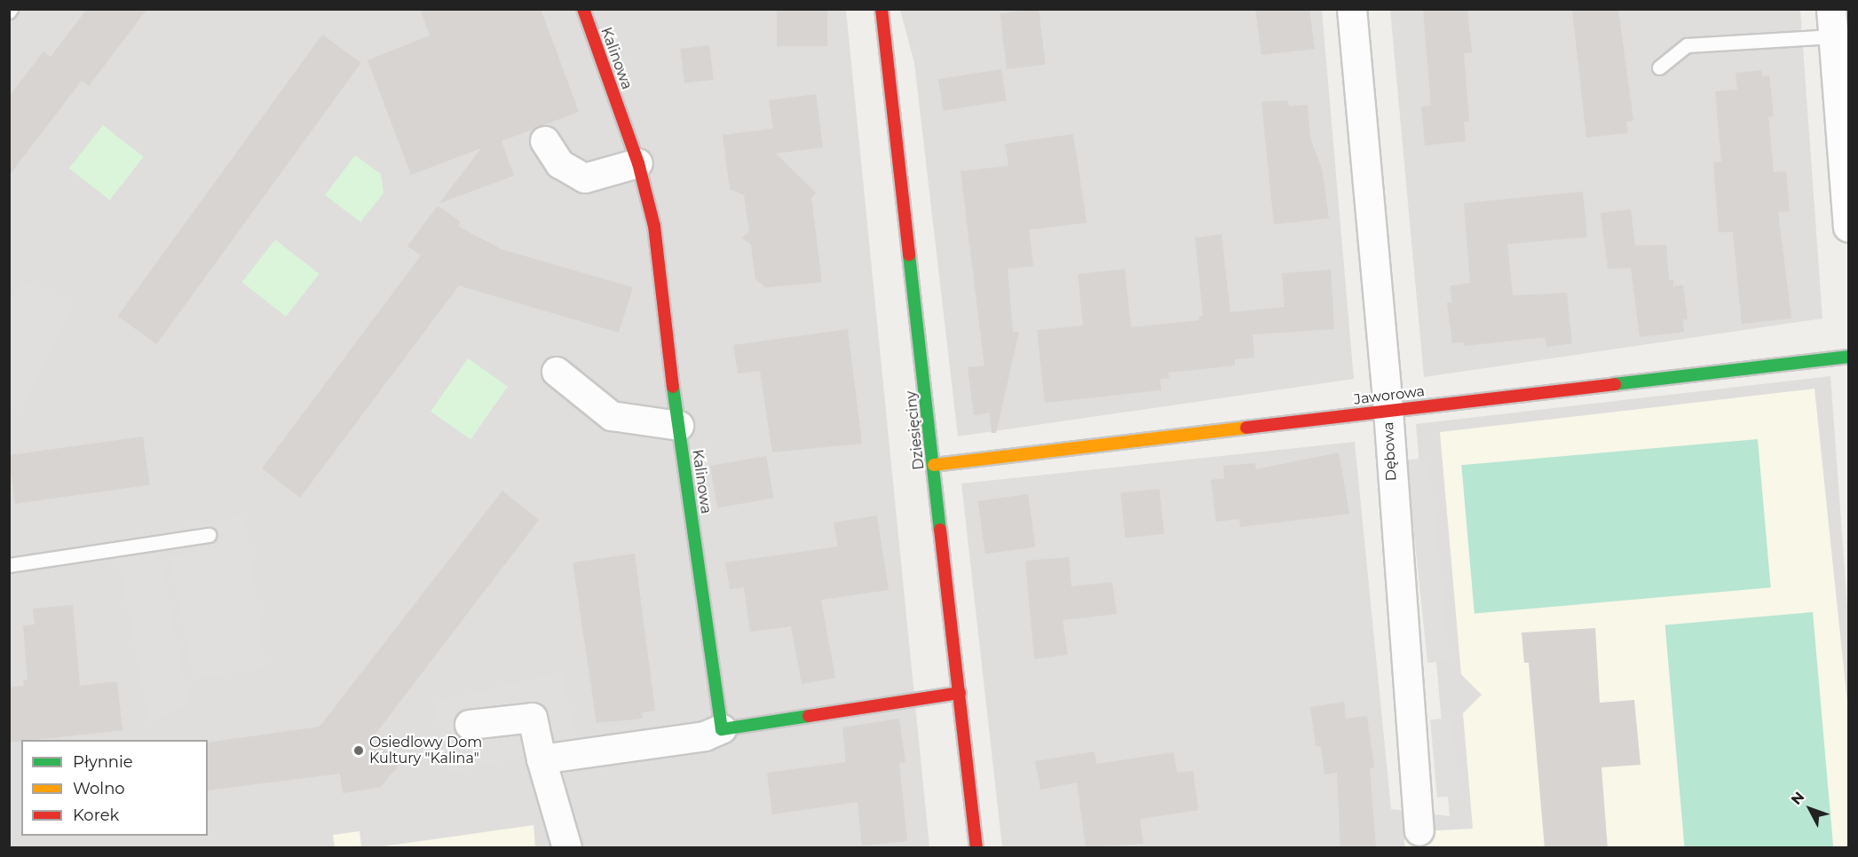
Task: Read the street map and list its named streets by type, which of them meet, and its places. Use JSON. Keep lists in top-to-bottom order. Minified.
{"streets":{"street":["Kalinowa","Jaworowa","Dziesięciny","Dębowa"]},"crossings":[["Jaworowa","Dziesięciny"],["Jaworowa","Dębowa"]],"places":["Osiedlowy Dom Kultury \"Kalina\""],"legend":["Płynnie","Wolno","Korek"],"north":"top left"}
